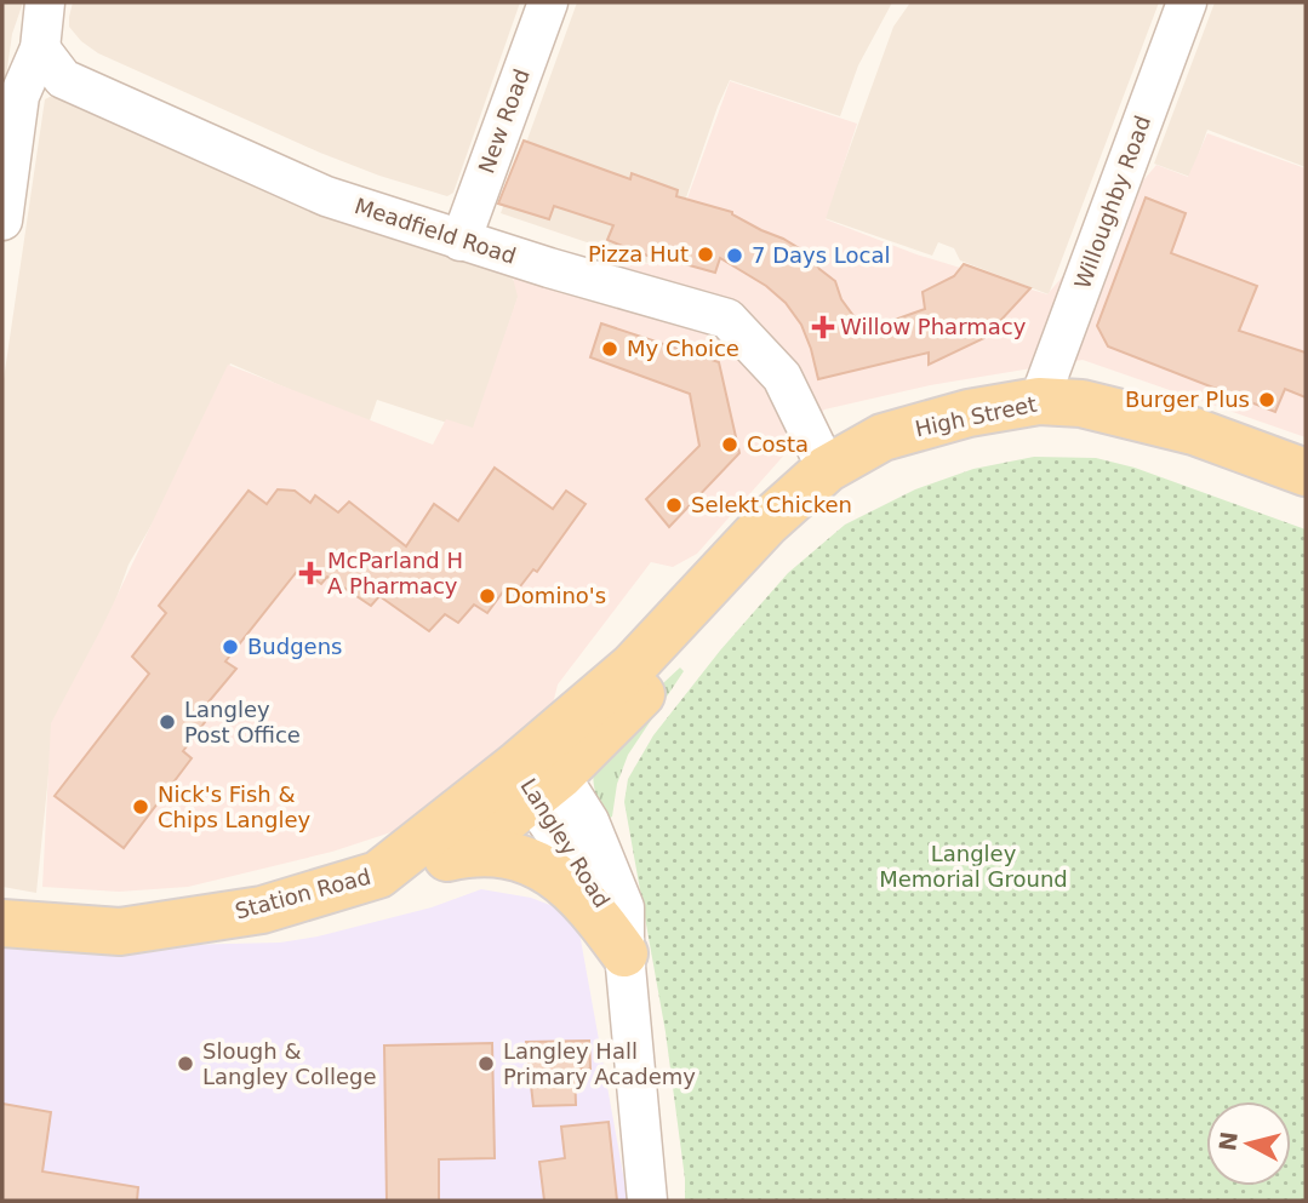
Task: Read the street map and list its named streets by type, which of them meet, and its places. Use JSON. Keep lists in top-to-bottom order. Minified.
{"streets":{"main road":["High Street","Station Road"],"street":["New Road","Willoughby Road","Meadfield Road","Langley Road"]},"crossings":[["New Road","Meadfield Road"],["Willoughby Road","High Street"],["Meadfield Road","High Street"],["High Street","Langley Road"],["High Street","Station Road"],["Langley Road","Station Road"]],"parks":["Langley Memorial Ground"],"places":{"other":["Pizza Hut","7 Days Local","My Choice","Burger Plus","Costa","Selekt Chicken","Domino's","Budgens","Langley Post Office","Nick's Fish & Chips Langley","Slough & Langley College","Langley Hall Primary Academy"],"health":["Willow Pharmacy","McParland H A Pharmacy"]},"north":"left"}
